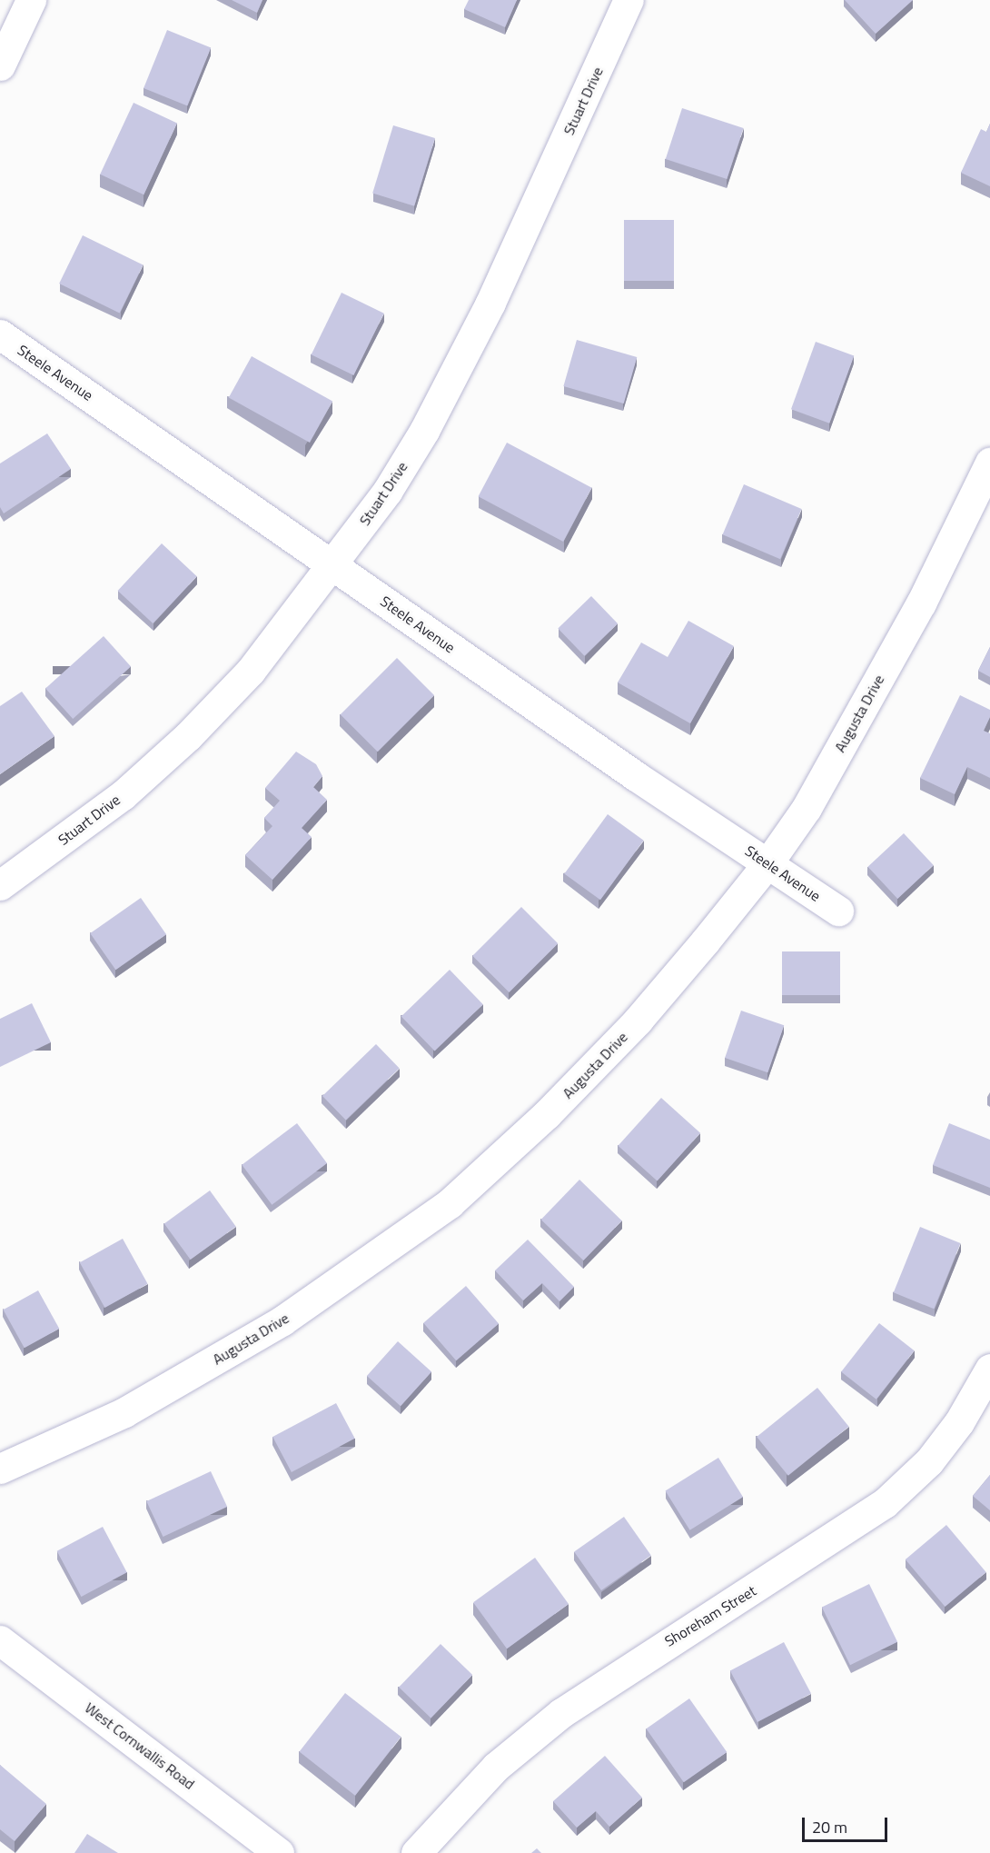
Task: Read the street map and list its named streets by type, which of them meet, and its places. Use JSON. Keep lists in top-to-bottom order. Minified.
{"streets":{"street":["Stuart Drive","Steele Avenue","Augusta Drive","Shoreham Street","West Cornwallis Road"]},"crossings":[["Stuart Drive","Steele Avenue"],["Steele Avenue","Augusta Drive"]],"scale_bar":"20 m"}
